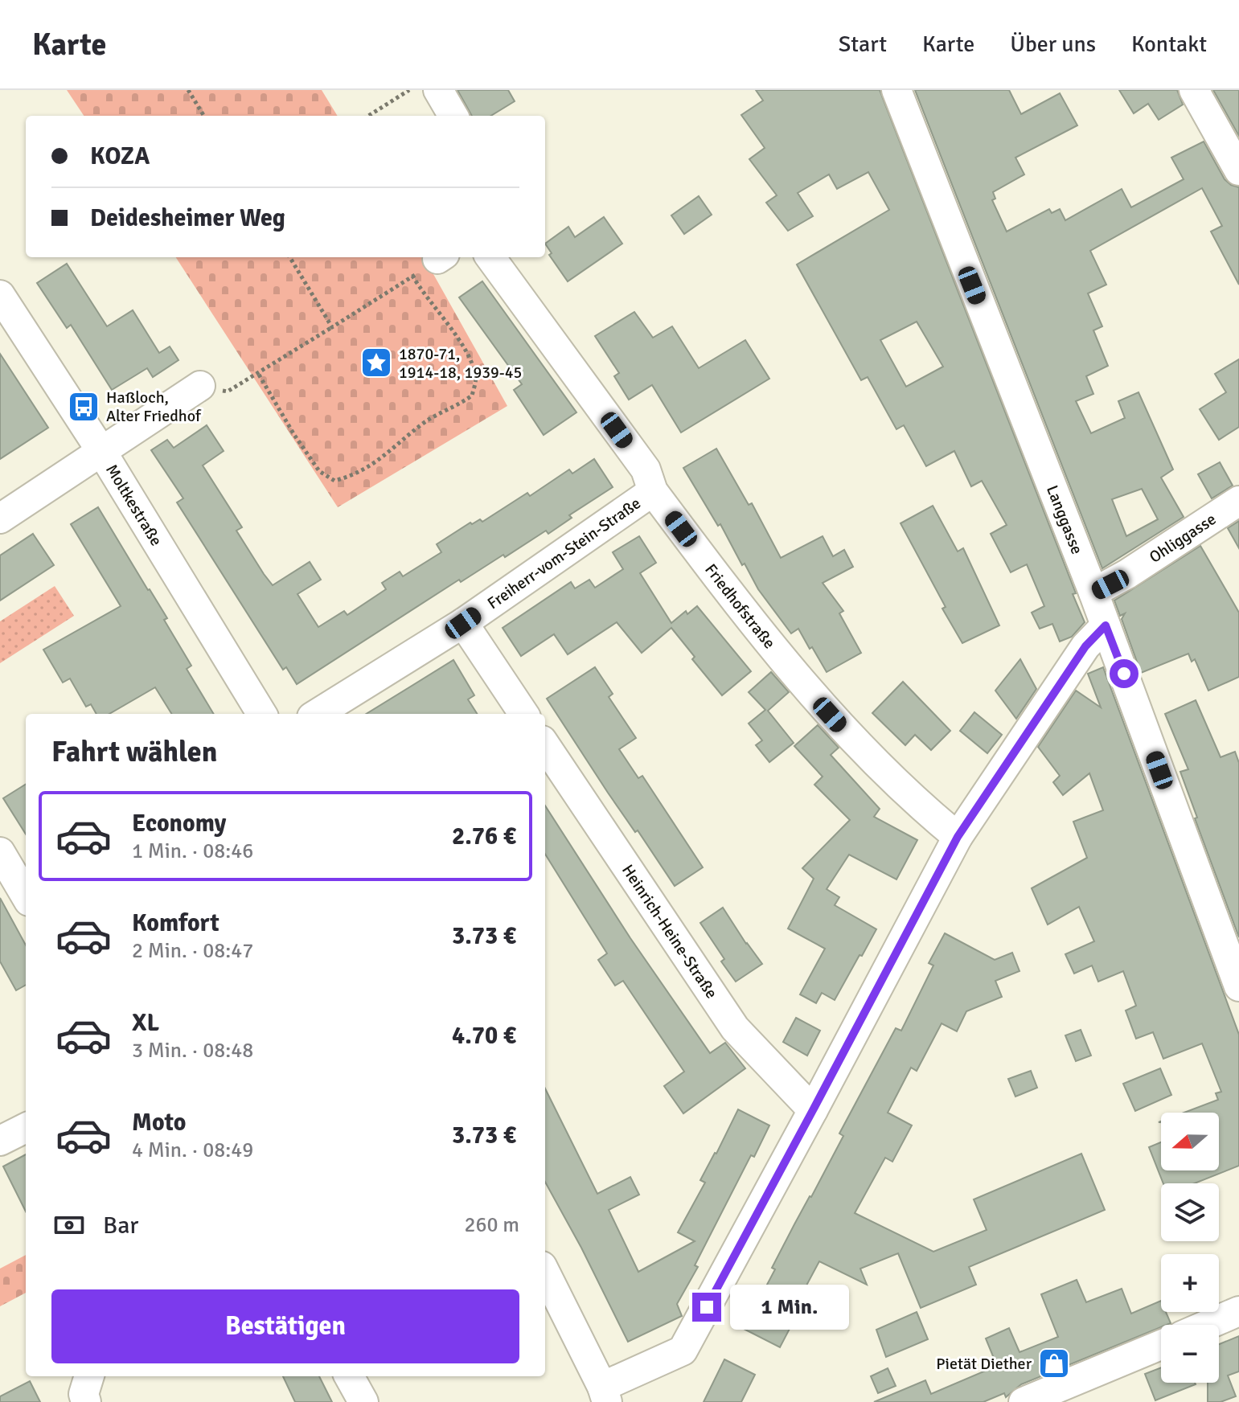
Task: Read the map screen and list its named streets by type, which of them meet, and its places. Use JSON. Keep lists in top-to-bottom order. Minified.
{"streets":{"street":["Moltkestraße","Langgasse","Ohliggasse","Freiherr-vom-Stein-Straße","Friedhofstraße","Heinrich-Heine-Straße"]},"crossings":[["Langgasse","Ohliggasse"],["Freiherr-vom-Stein-Straße","Friedhofstraße"]],"places":{"place":["1870-71, 1914-18, 1939-45"],"bus stop":["Haßloch, Alter Friedhof"],"shop":["Pietät Diether"]},"north":"left","page":{"header":"Karte","nav":["Start","Karte","Über uns","Kontakt"],"banner":["KOZA","Deidesheimer Weg"],"heading":"Fahrt wählen","list":[{"name":"Economy","note":"1 Min. · 08:46","value":"2.76 €"},{"name":"Komfort","note":"2 Min. · 08:47","value":"3.73 €"},{"name":"XL","note":"3 Min. · 08:48","value":"4.70 €"},{"name":"Moto","note":"4 Min. · 08:49","value":"3.73 €"}],"map_buttons":["+","−"],"pay":["Bar","260 m"],"buttons":"Bestätigen","bubble":"1 Min."}}
